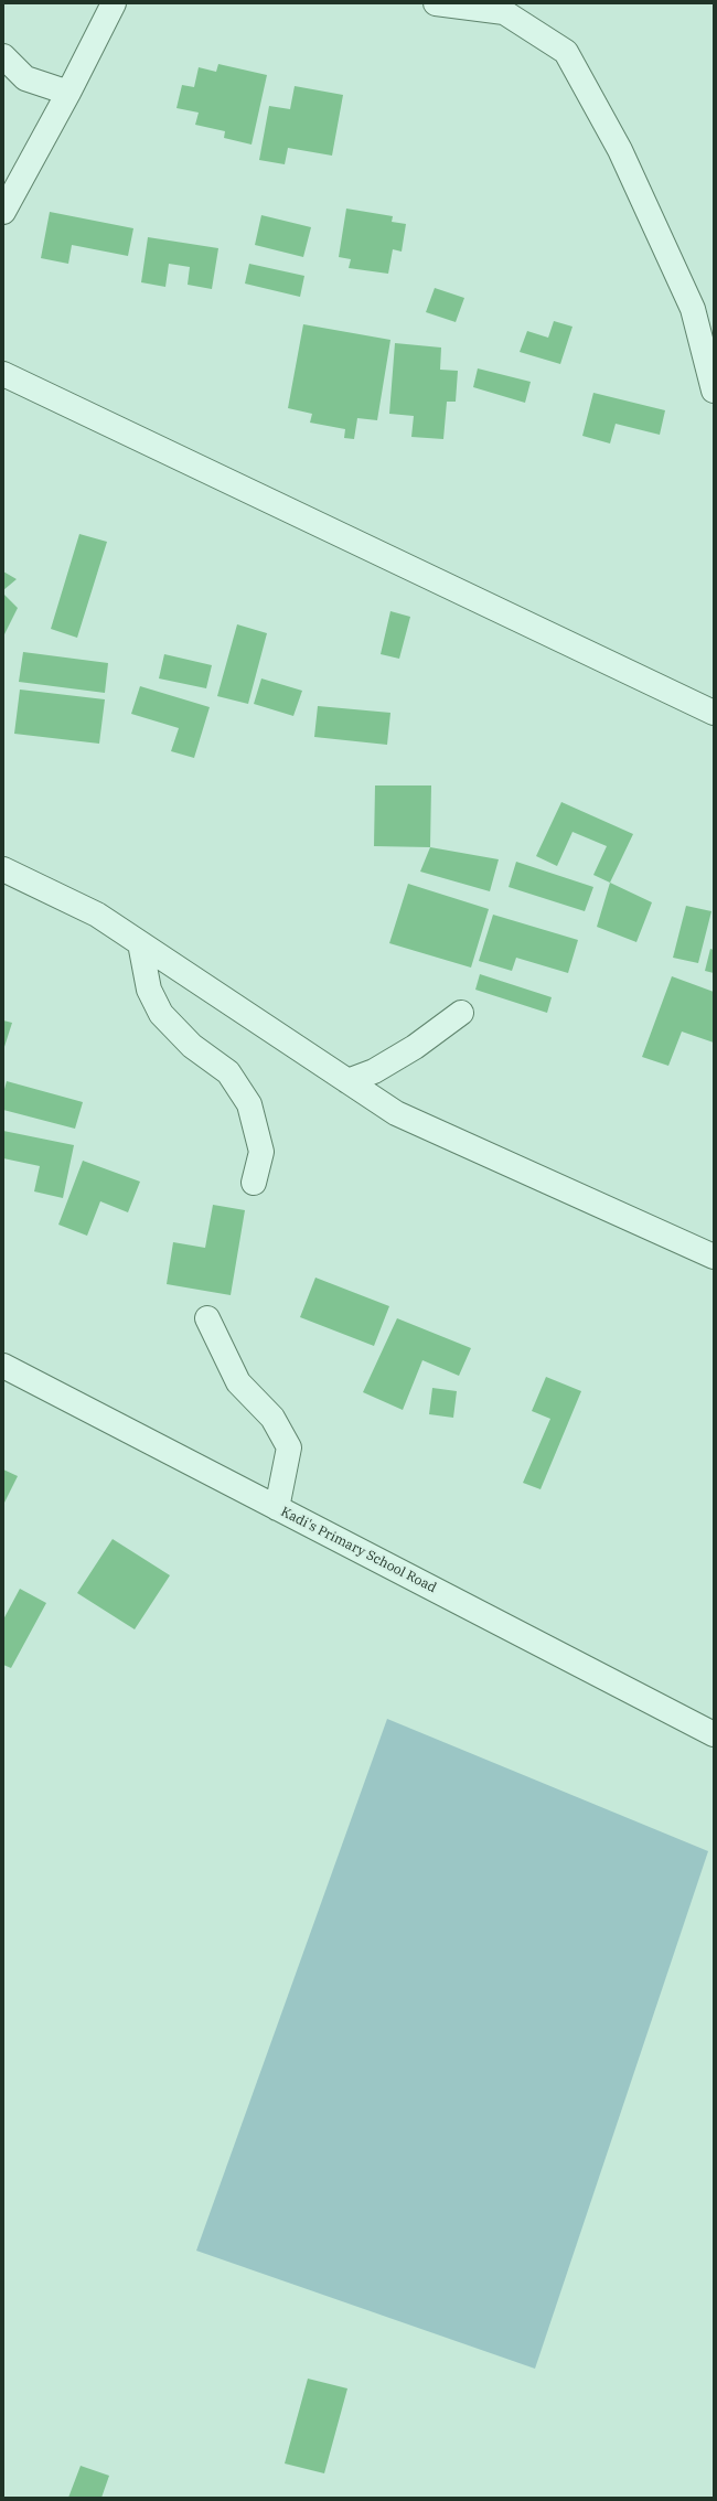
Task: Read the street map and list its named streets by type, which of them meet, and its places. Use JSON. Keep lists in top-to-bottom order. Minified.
{"streets":{"street":["Kadi's Primary School Road"]}}
